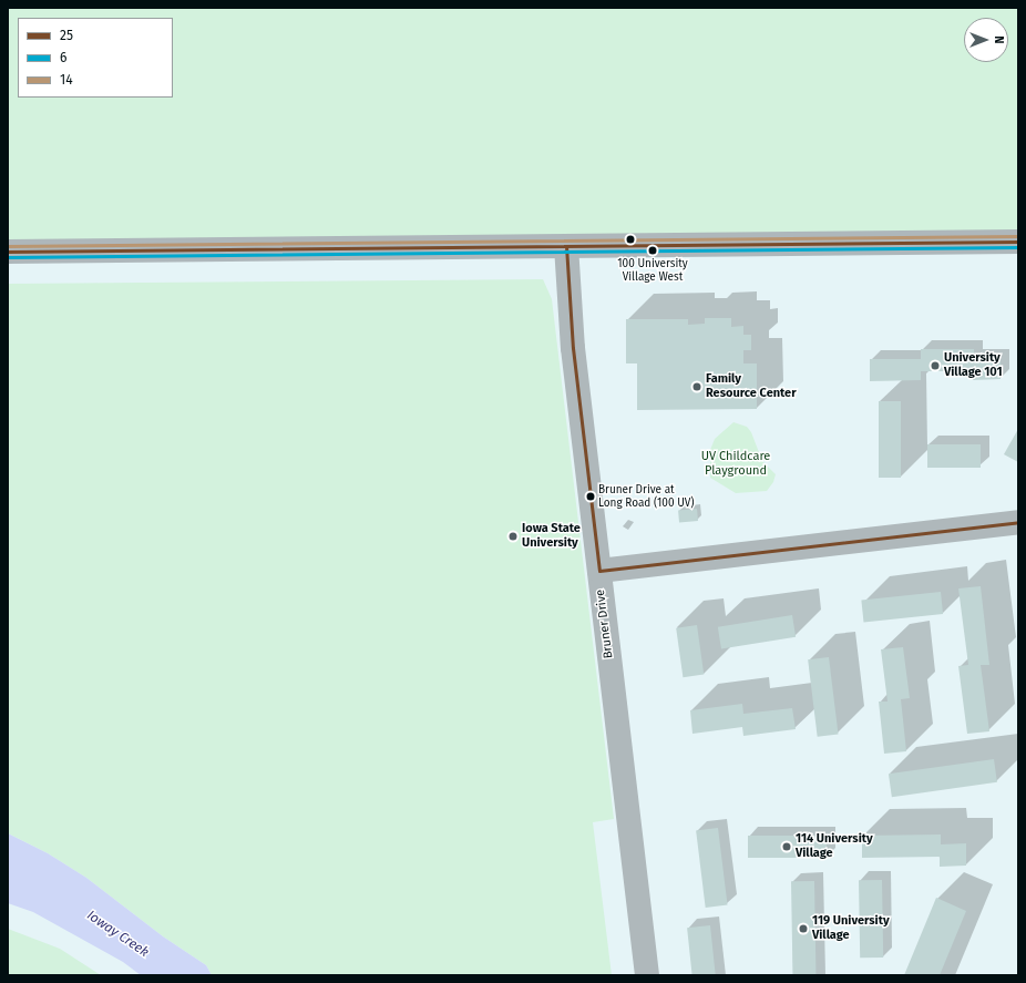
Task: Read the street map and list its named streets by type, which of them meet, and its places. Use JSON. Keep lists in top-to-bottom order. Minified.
{"streets":{"street":["Bruner Drive"]},"water":["Ioway Creek"],"parks":["UV Childcare Playground"],"places":["100 University Village West","University Village 101","Family Resource Center","Bruner Drive at Long Road (100 UV)","Iowa State University","114 University Village","119 University Village"],"lines":["transit line 14","transit line 25","transit line 6"],"legend":["25","6","14"],"north":"right"}
